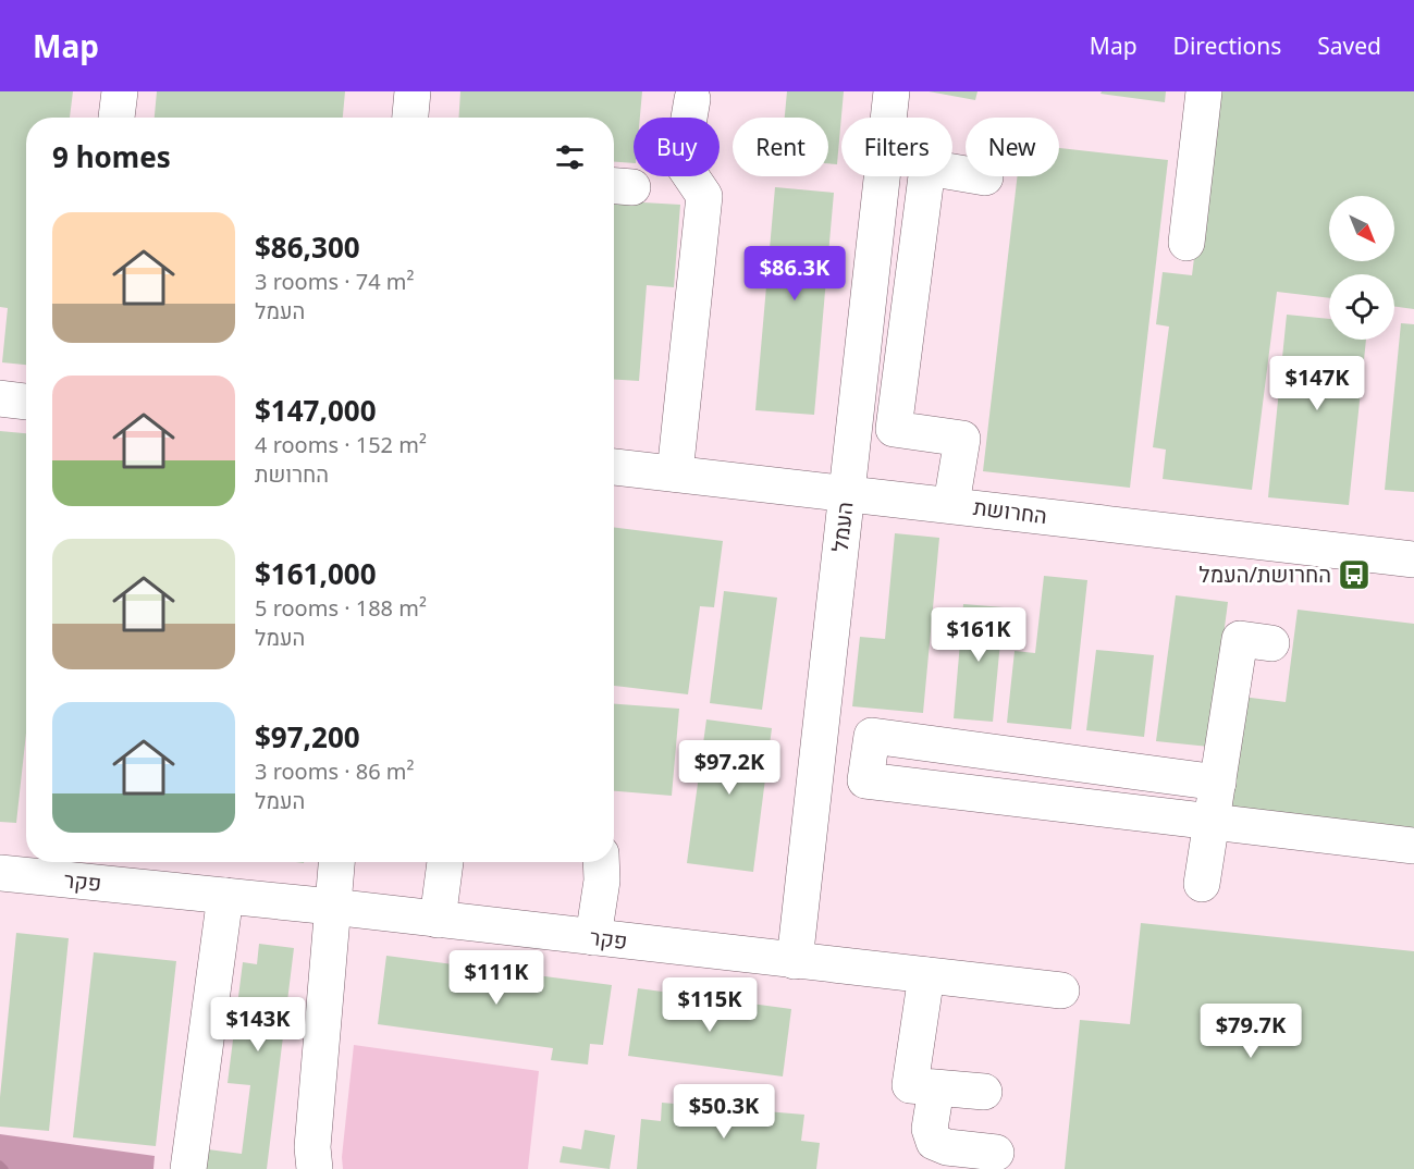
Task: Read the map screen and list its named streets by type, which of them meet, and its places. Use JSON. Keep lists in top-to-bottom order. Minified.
{"streets":{"street":["החרושת","העמל","פקר"]},"crossings":[["החרושת","העמל"],["העמל","פקר"]],"places":{"bus stop":["החרושת/העמל"]},"north":"bottom right","page":{"header":"Map","nav":["Map","Directions","Saved"],"chip":["Buy","Rent","Filters","New"],"heading":"9 homes","list":[{"name":"$86,300","note":"3 rooms · 74 m² · העמל"},{"name":"$147,000","note":"4 rooms · 152 m² · החרושת"},{"name":"$161,000","note":"5 rooms · 188 m² · העמל"},{"name":"$97,200","note":"3 rooms · 86 m² · העמל"}],"price":["$86.3K","$147K","$161K","$97.2K","$111K","$115K","$143K","$79.7K","$50.3K"]}}
